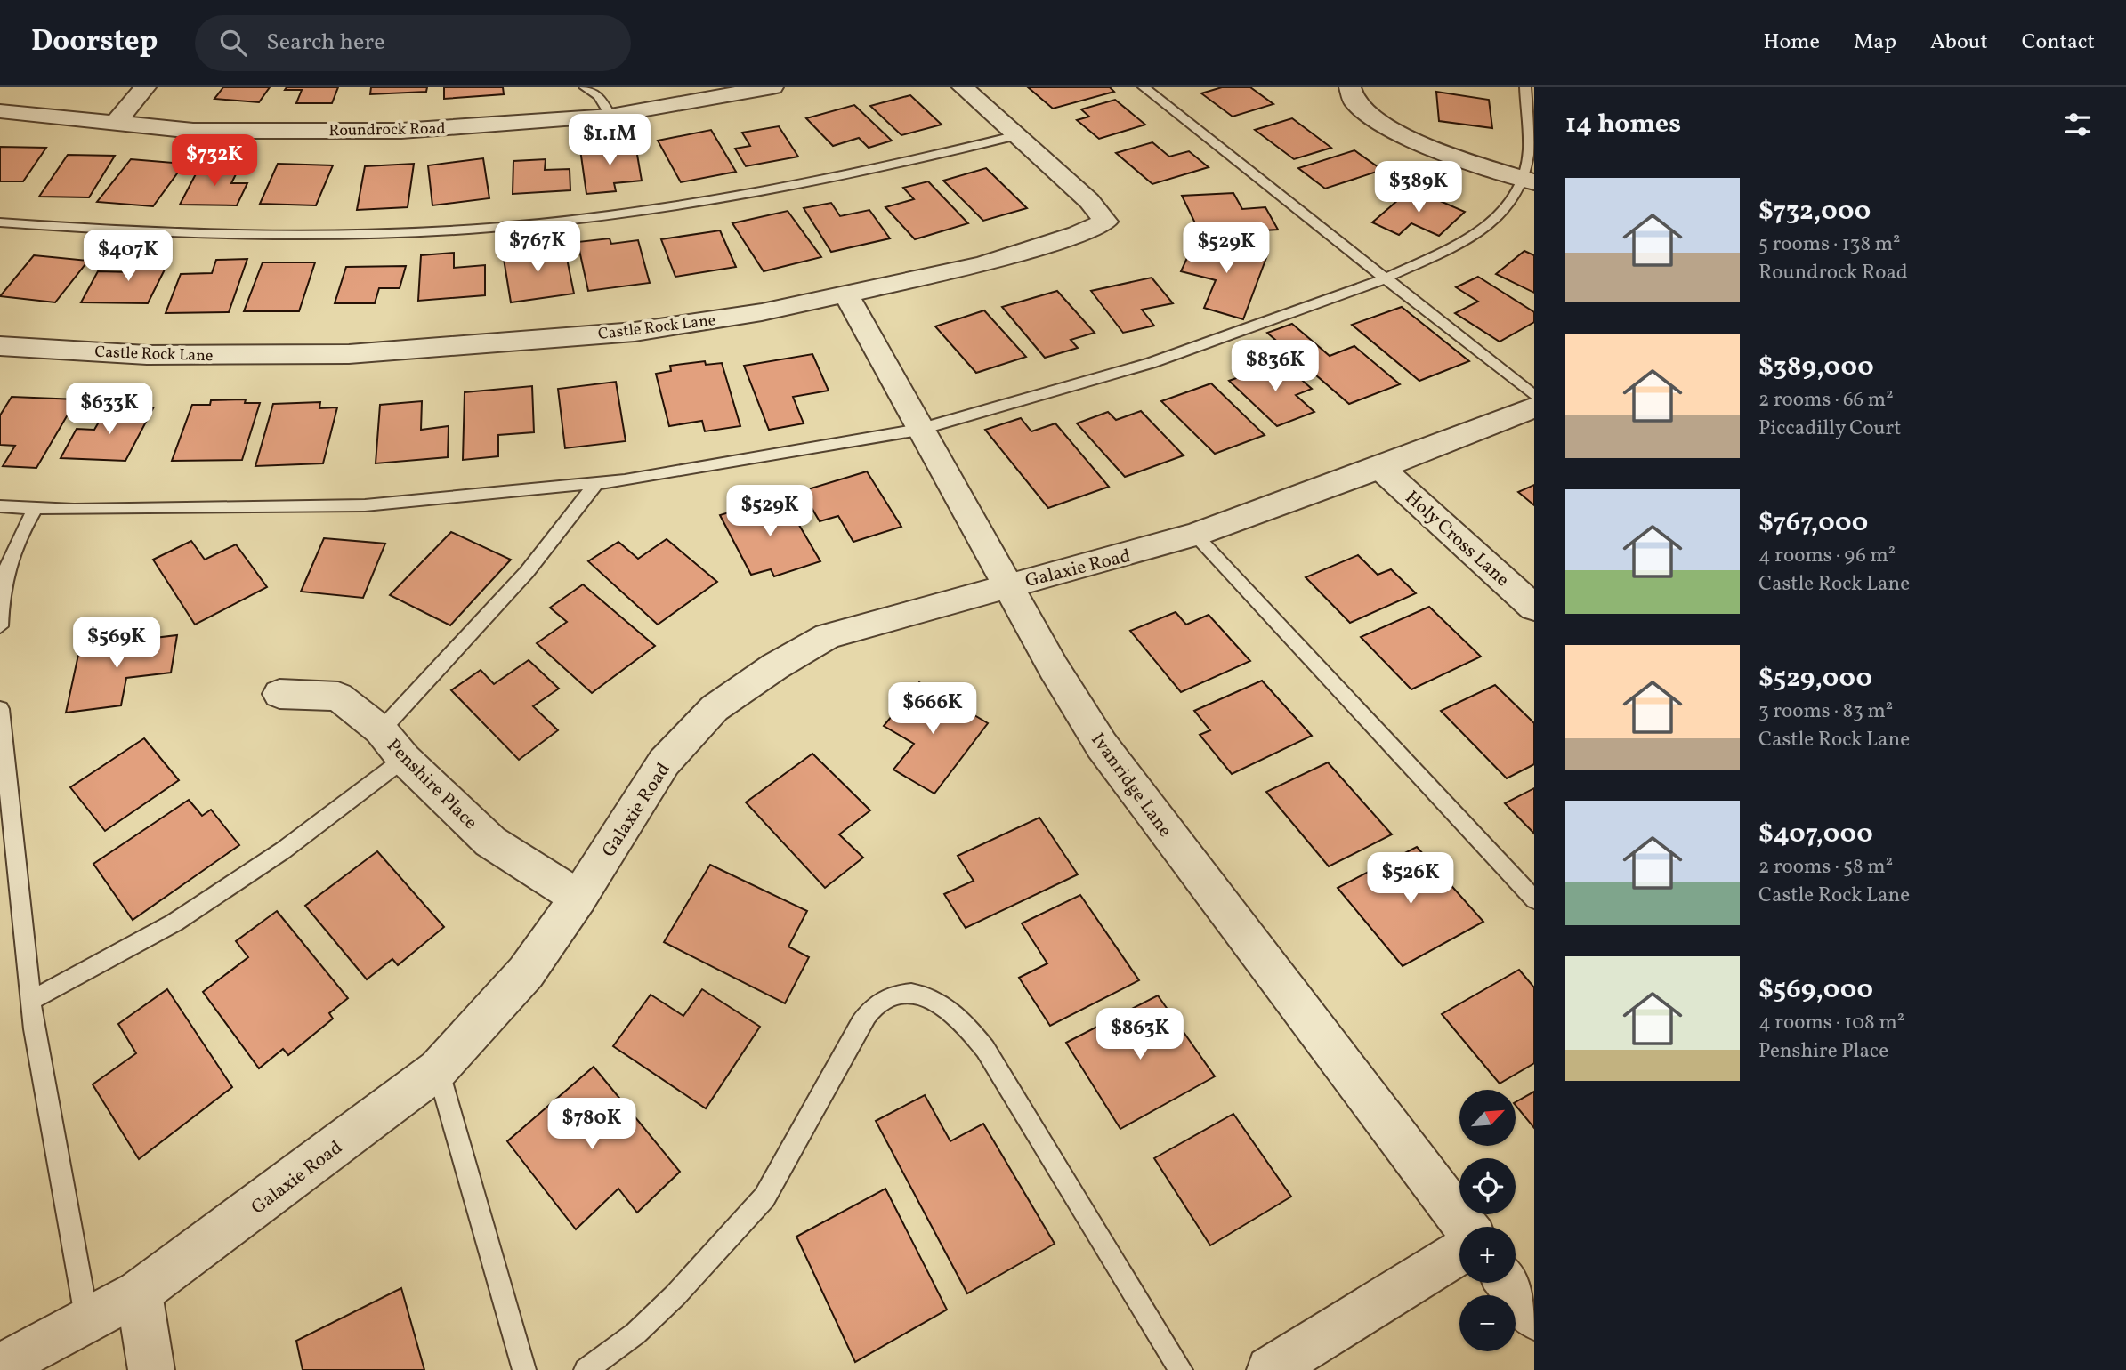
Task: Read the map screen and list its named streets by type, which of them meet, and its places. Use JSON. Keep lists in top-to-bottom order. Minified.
{"streets":{"street":["Roundrock Road","Castle Rock Lane","Holy Cross Lane","Galaxie Road","Penshire Place","Ivanridge Lane"]},"crossings":[["Castle Rock Lane","Ivanridge Lane"],["Holy Cross Lane","Galaxie Road"],["Galaxie Road","Penshire Place"],["Galaxie Road","Ivanridge Lane"]],"north":"top right","page":{"header":"Doorstep","search":"Search here","nav":["Home","Map","About","Contact"],"heading":"14 homes","price":["$1.1M","$732K","$389K","$767K","$529K","$407K","$836K","$633K","$529K","$569K","$666K","$526K","$863K","$780K"],"list":[{"name":"$732,000","note":"5 rooms · 138 m² · Roundrock Road"},{"name":"$389,000","note":"2 rooms · 66 m² · Piccadilly Court"},{"name":"$767,000","note":"4 rooms · 96 m² · Castle Rock Lane"},{"name":"$529,000","note":"3 rooms · 83 m² · Castle Rock Lane"},{"name":"$407,000","note":"2 rooms · 58 m² · Castle Rock Lane"},{"name":"$569,000","note":"4 rooms · 108 m² · Penshire Place"}],"map_buttons":["+","−"]}}
